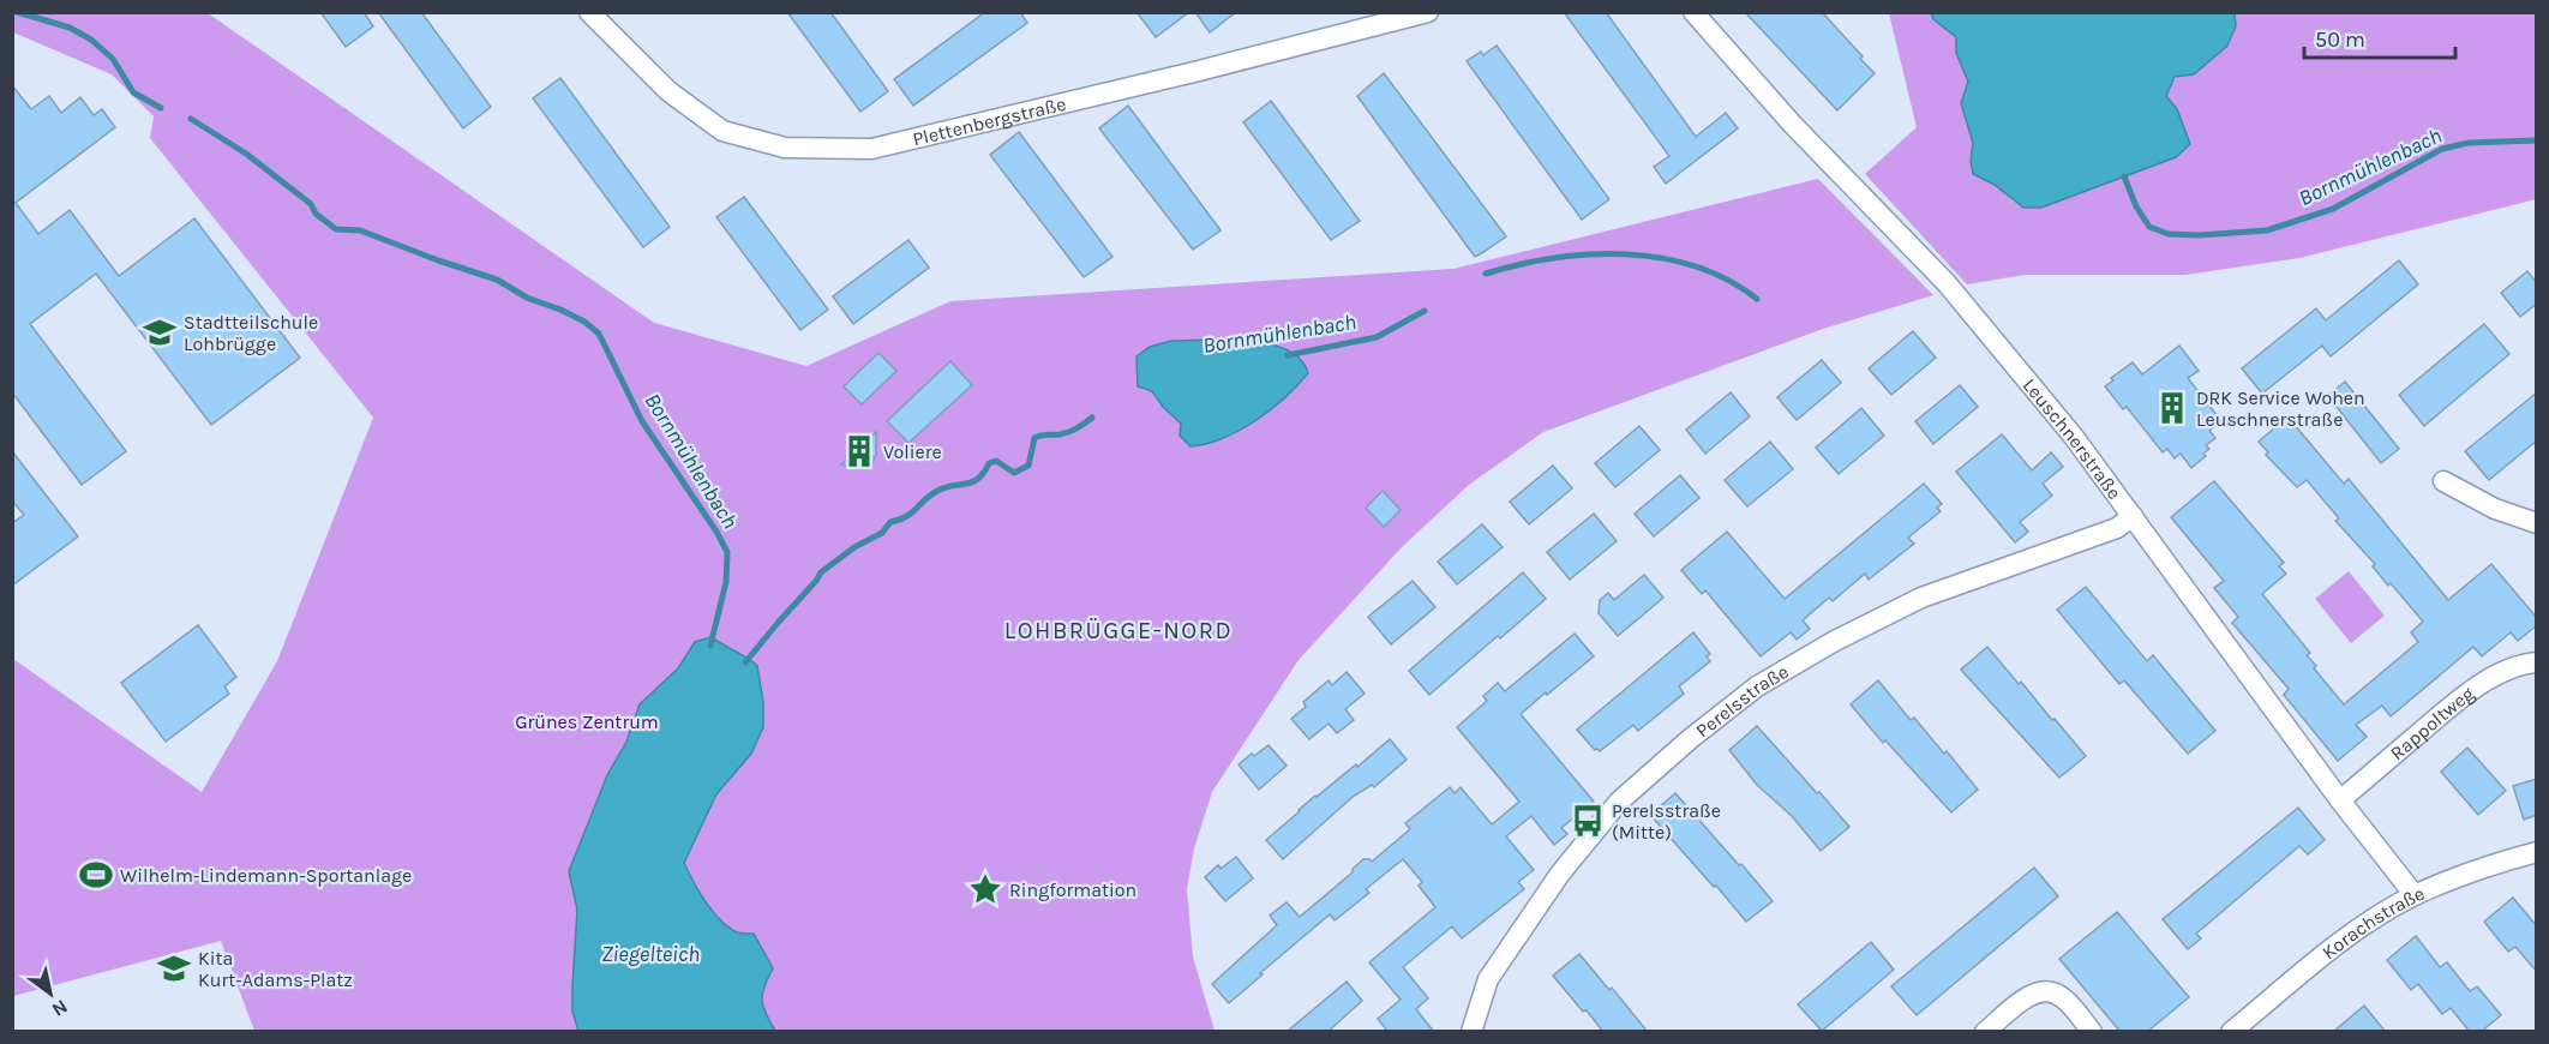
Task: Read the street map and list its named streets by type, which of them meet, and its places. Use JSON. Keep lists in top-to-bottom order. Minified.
{"streets":{"street":["Plettenbergstraße","Leuschnerstraße","Perelsstraße","Rappoltweg","Korachstraße"]},"crossings":[["Leuschnerstraße","Perelsstraße"],["Leuschnerstraße","Rappoltweg"],["Leuschnerstraße","Korachstraße"]],"districts":["LOHBRÜGGE-NORD"],"water":["Bornmühlenbach","Ziegelteich"],"parks":["Grünes Zentrum"],"places":{"school or university":["Stadtteilschule Lohbrügge","Kita Kurt-Adams-Platz"],"building":["DRK Service Wohen Leuschnerstraße","Voliere"],"bus stop":["Perelsstraße (Mitte)"],"sports":["Wilhelm-Lindemann-Sportanlage"],"place":["Ringformation"]},"scale_bar":"50 m","north":"bottom right"}
